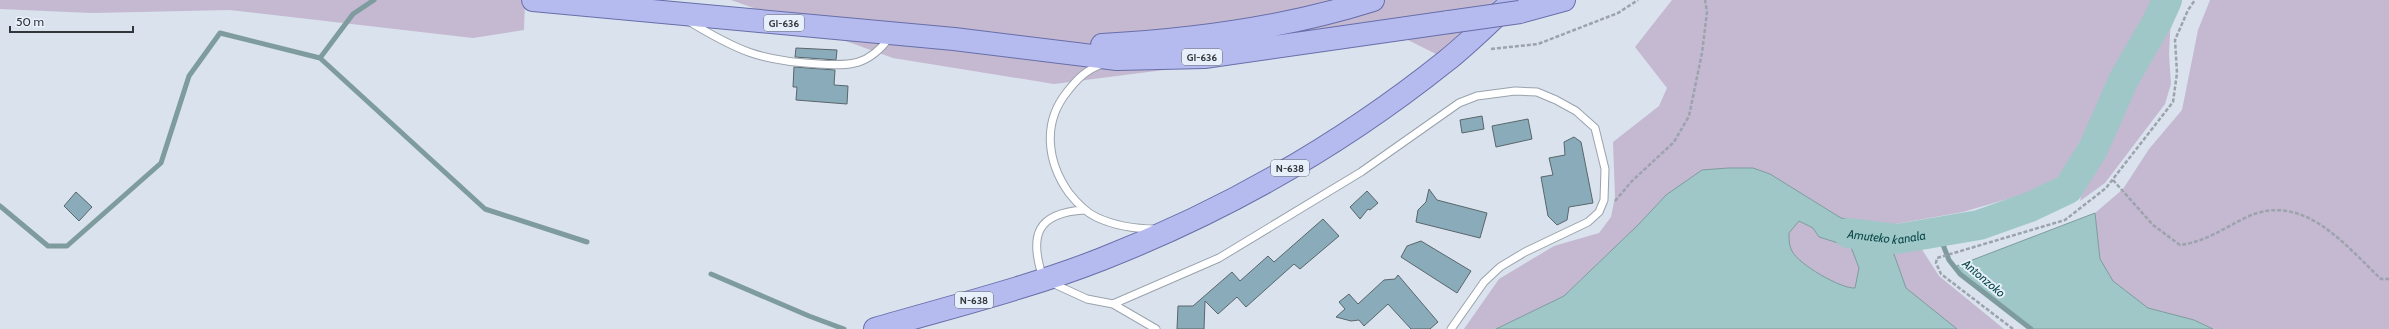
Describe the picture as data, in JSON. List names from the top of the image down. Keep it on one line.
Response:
{"streets":{"main road":["GI-636","N-638"]},"crossings":[["GI-636","N-638"]],"water":["Amuteko kanala","Antonzoko"],"scale_bar":"50 m"}
